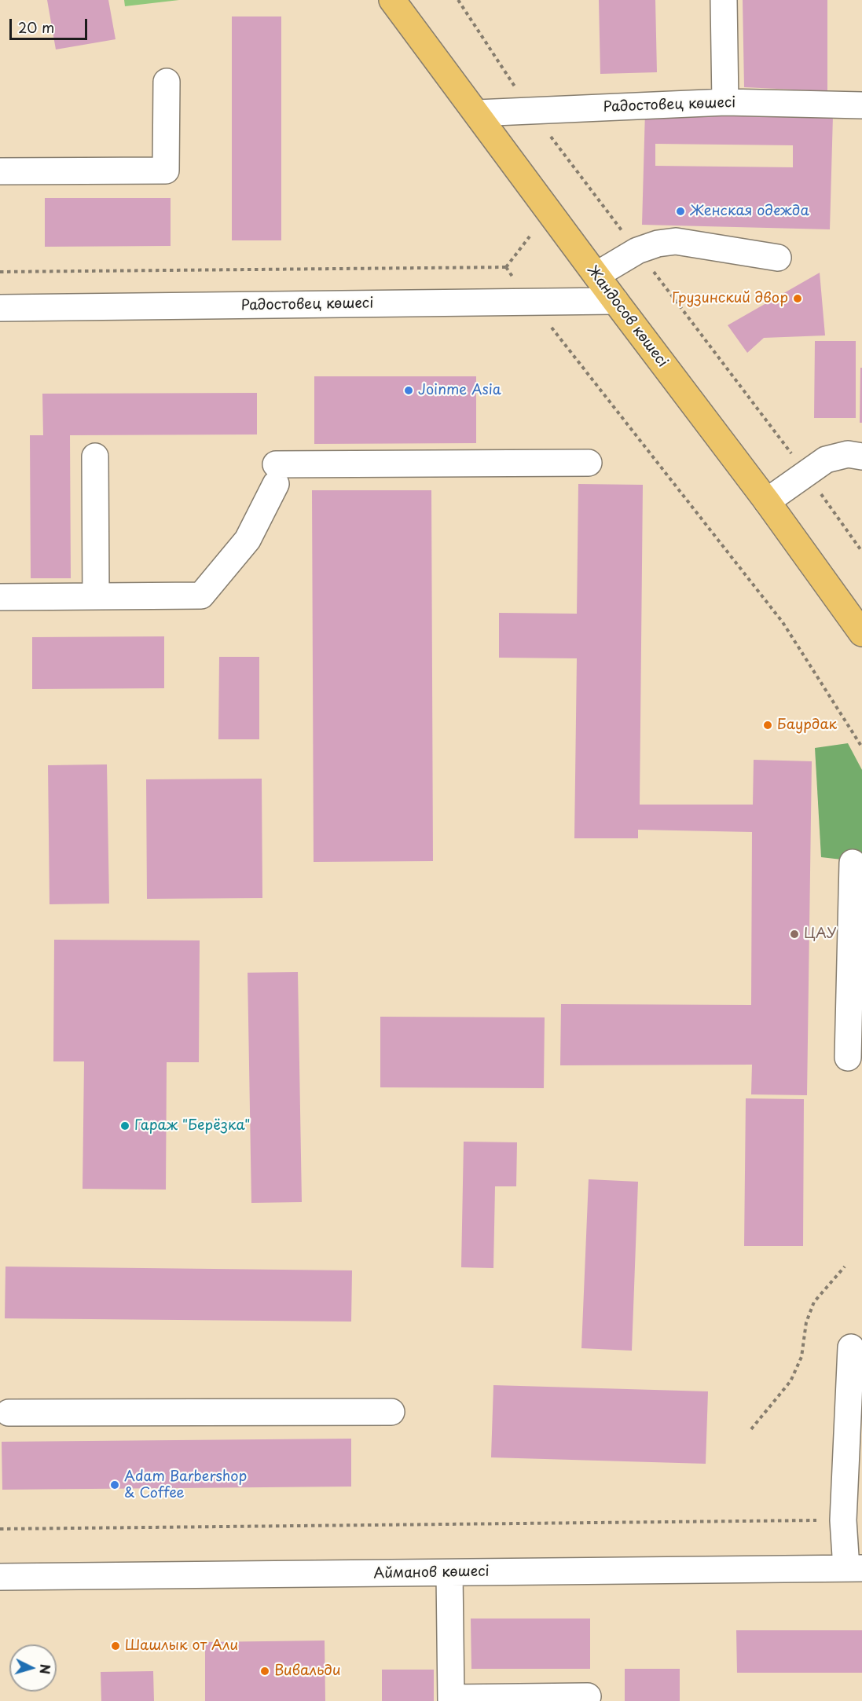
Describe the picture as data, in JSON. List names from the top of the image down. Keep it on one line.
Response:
{"streets":{"main road":["Жандосов көшесі"],"street":["Радостовец көшесі","Айманов көшесі"]},"crossings":[["Радостовец көшесі","Жандосов көшесі"]],"places":["Женская одежда","Грузинский двор","Joinme Asia","Баурдак","ЦАУ","Гараж \"Берёзка\"","Adam Barbershop & Coffee","Шашлык от Али","Вивальди"],"scale_bar":"20 m","north":"right"}
